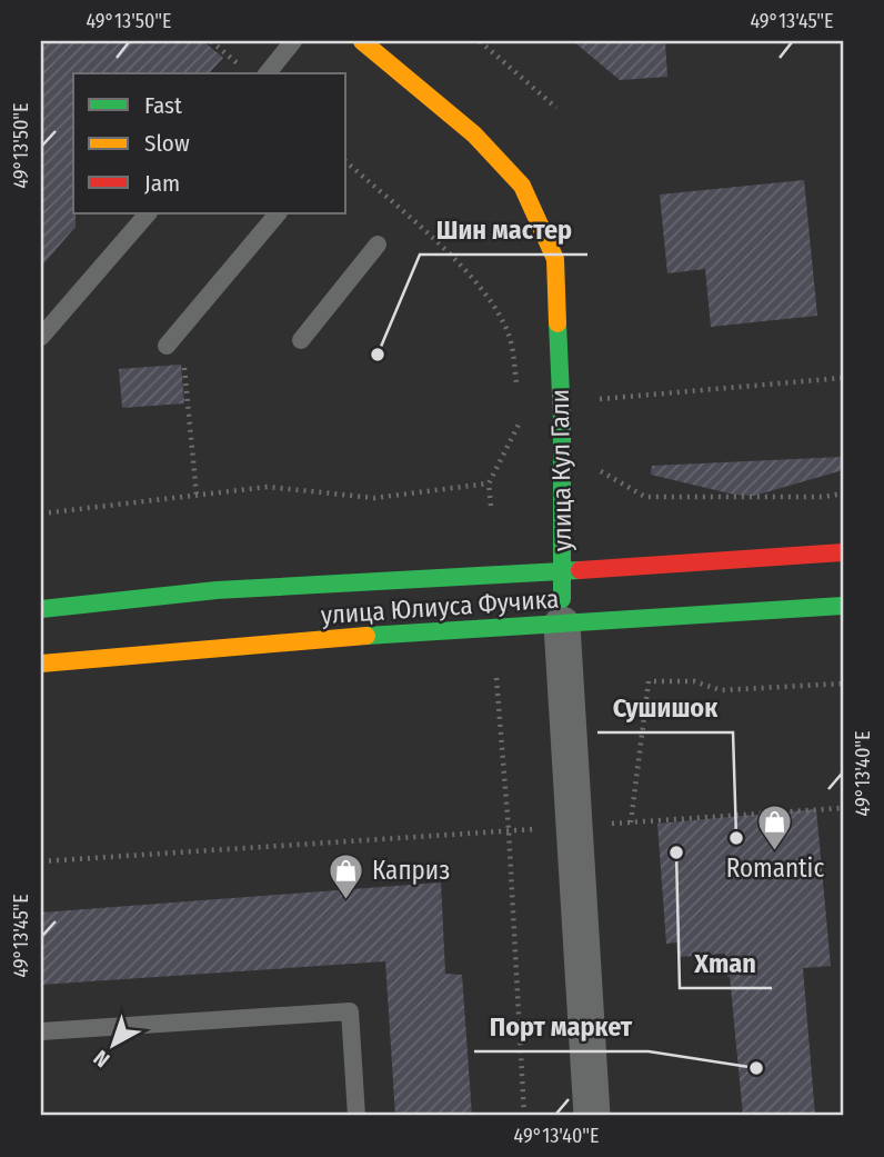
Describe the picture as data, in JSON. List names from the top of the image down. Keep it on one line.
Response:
{"streets":{"main road":["улица Кул Гали","улица Юлиуса Фучика"]},"crossings":[["улица Кул Гали","улица Юлиуса Фучика"]],"places":{"other":["Шин мастер","Сушишок","Xman","Порт маркет"],"shop":["Romantic","Каприз"]},"legend":["Fast","Slow","Jam"],"north":"bottom left","coordinates":["49°13'50\"E","49°13'45\"E","49°13'40\"E"]}
